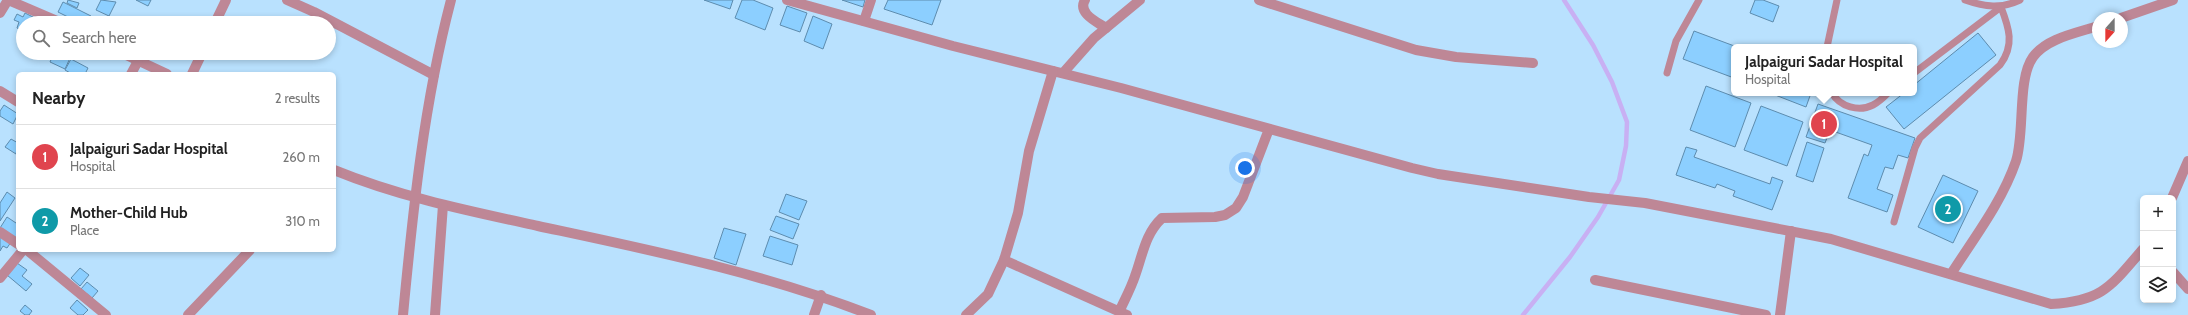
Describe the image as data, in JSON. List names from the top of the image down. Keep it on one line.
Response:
{"north":"bottom","page":{"search":"Search here","popup":["Jalpaiguri Sadar Hospital","Hospital"],"heading":["Nearby","2 results"],"pins":["1","2"],"list":[{"mark":"1","name":"Jalpaiguri Sadar Hospital","note":"Hospital","value":"260 m"},{"mark":"2","name":"Mother-Child Hub","note":"Place","value":"310 m"}],"map_buttons":["+","−"]}}
